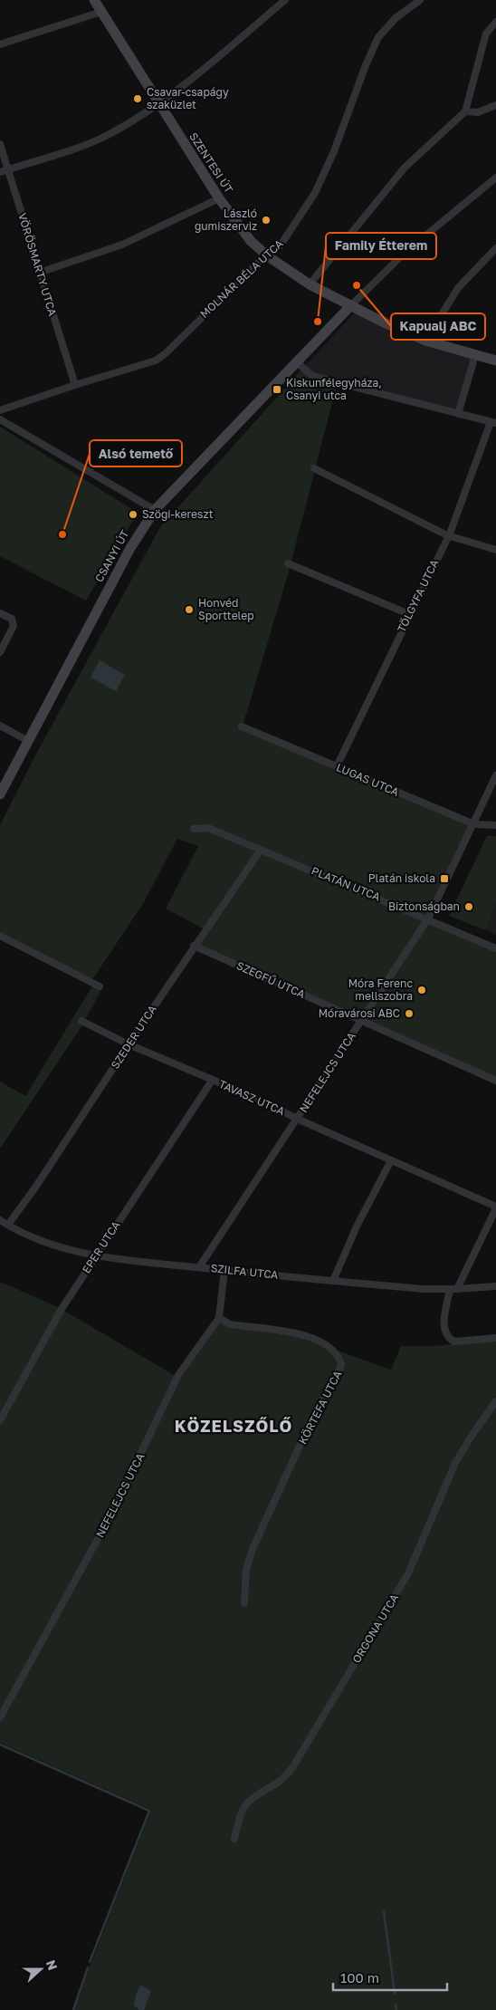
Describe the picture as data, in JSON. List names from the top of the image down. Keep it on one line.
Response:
{"streets":{"street":["SZENTESI ÚT","VÖRÖSMARTY UTCA","MOLNÁR BÉLA UTCA","CSANYI ÚT","TÖLGYFA UTCA","LUGAS UTCA","PLATÁN UTCA","SZEGFŰ UTCA","SZEDER UTCA","NEFELEJCS UTCA","TAVASZ UTCA","EPER UTCA","SZILFA UTCA","KÖRTEFA UTCA","ORGONA UTCA"]},"crossings":[["SZENTESI ÚT","MOLNÁR BÉLA UTCA"],["SZENTESI ÚT","CSANYI ÚT"],["VÖRÖSMARTY UTCA","MOLNÁR BÉLA UTCA"],["TÖLGYFA UTCA","LUGAS UTCA"],["LUGAS UTCA","NEFELEJCS UTCA"],["PLATÁN UTCA","SZEDER UTCA"],["PLATÁN UTCA","NEFELEJCS UTCA"],["SZEGFŰ UTCA","SZEDER UTCA"],["SZEGFŰ UTCA","NEFELEJCS UTCA"],["SZEDER UTCA","TAVASZ UTCA"],["SZEDER UTCA","SZILFA UTCA"],["NEFELEJCS UTCA","TAVASZ UTCA"],["NEFELEJCS UTCA","SZILFA UTCA"],["NEFELEJCS UTCA","KÖRTEFA UTCA"],["TAVASZ UTCA","EPER UTCA"],["EPER UTCA","SZILFA UTCA"]],"districts":["KÖZELSZŐLŐ"],"places":{"other":["Csavar-csapágy szaküzlet","László gumiszerviz","Kapualj ABC","Family Étterem","Szögi-kereszt","Alsó temető","Honvéd Sporttelep","Biztonságban","Móra Ferenc mellszobra","Móravárosi ABC"],"transit":["Kiskunfélegyháza, Csanyi utca","Platán iskola"]},"scale_bar":"100 m","north":"right"}
